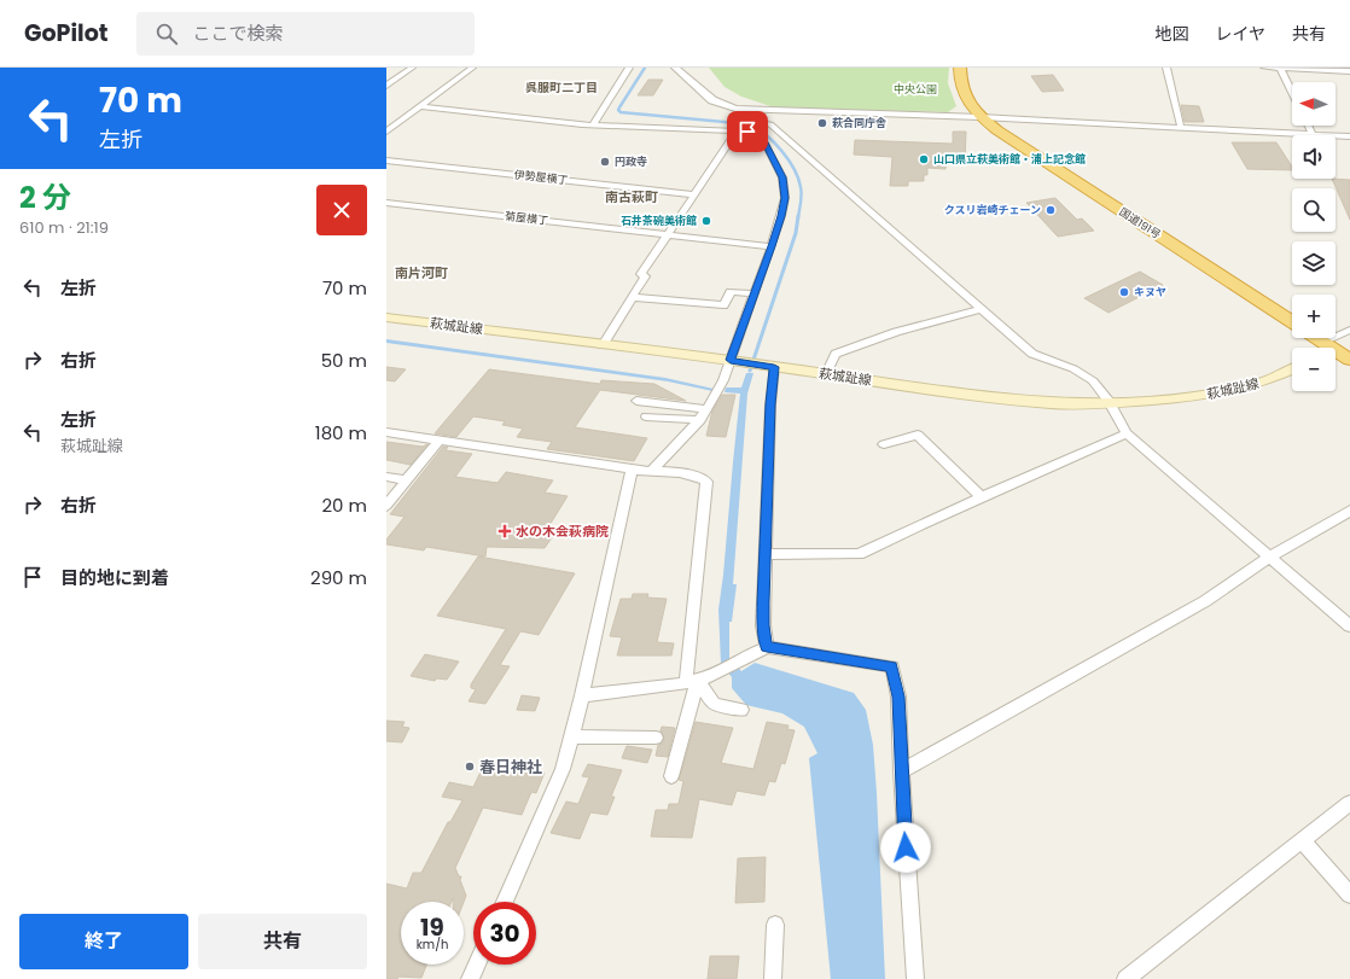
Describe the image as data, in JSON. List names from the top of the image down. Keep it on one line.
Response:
{"streets":{"highway":["国道191号"],"main road":["萩城趾線"],"street":["伊勢屋横丁","菊屋横丁"]},"districts":["呉服町二丁目","南古萩町","南片河町"],"parks":["中央公園"],"places":{"other":["萩合同庁舎","山口県立萩美術館・浦上記念館","円政寺","クスリ岩崎チェーン","石井茶碗美術館","キヌヤ","春日神社"],"health":["水の木会萩病院"]},"north":"left","page":{"header":"GoPilot","search":"ここで検索","nav":["地図","レイヤ","共有"],"turn":["70 m","左折"],"map_buttons":["+","−"],"heading":["2 分","610 m · 21:19"],"list":[{"name":"左折","value":"70 m"},{"name":"右折","value":"50 m"},{"name":"左折","note":"萩城趾線","value":"180 m"},{"name":"右折","value":"20 m"},{"name":"目的地に到着","value":"290 m"}],"speed":"19 km/h","limit":"30","buttons":["終了","共有"]}}
